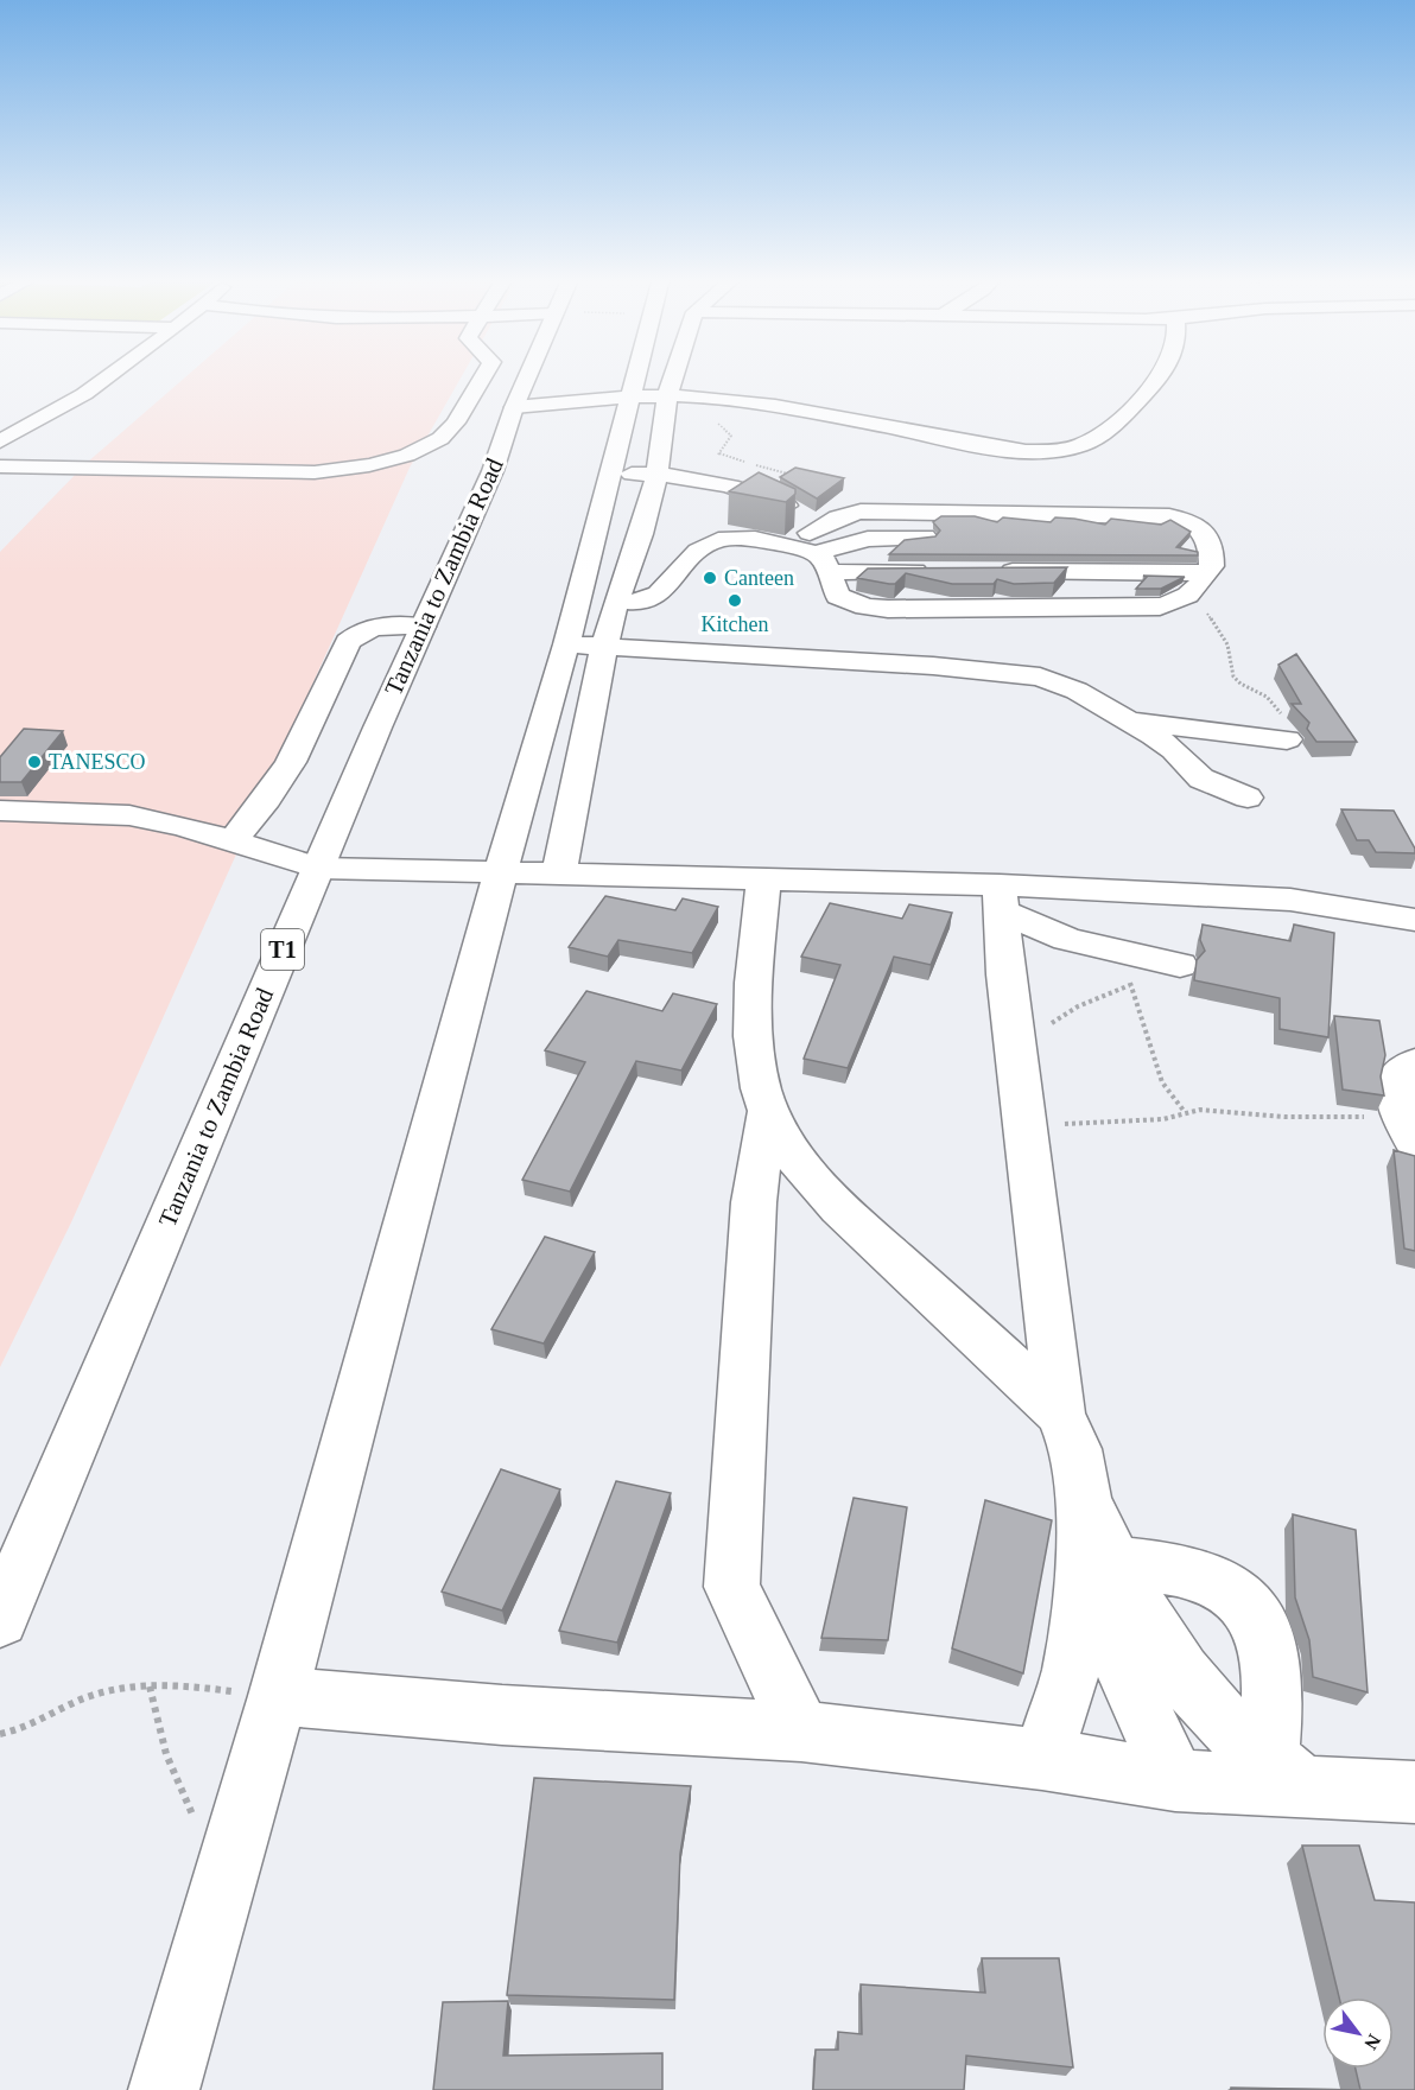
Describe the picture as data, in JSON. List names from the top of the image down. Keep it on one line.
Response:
{"streets":{"main road":["Tanzania to Zambia Road","T1"]},"places":["Canteen","Kitchen","TANESCO"],"north":"bottom right"}
